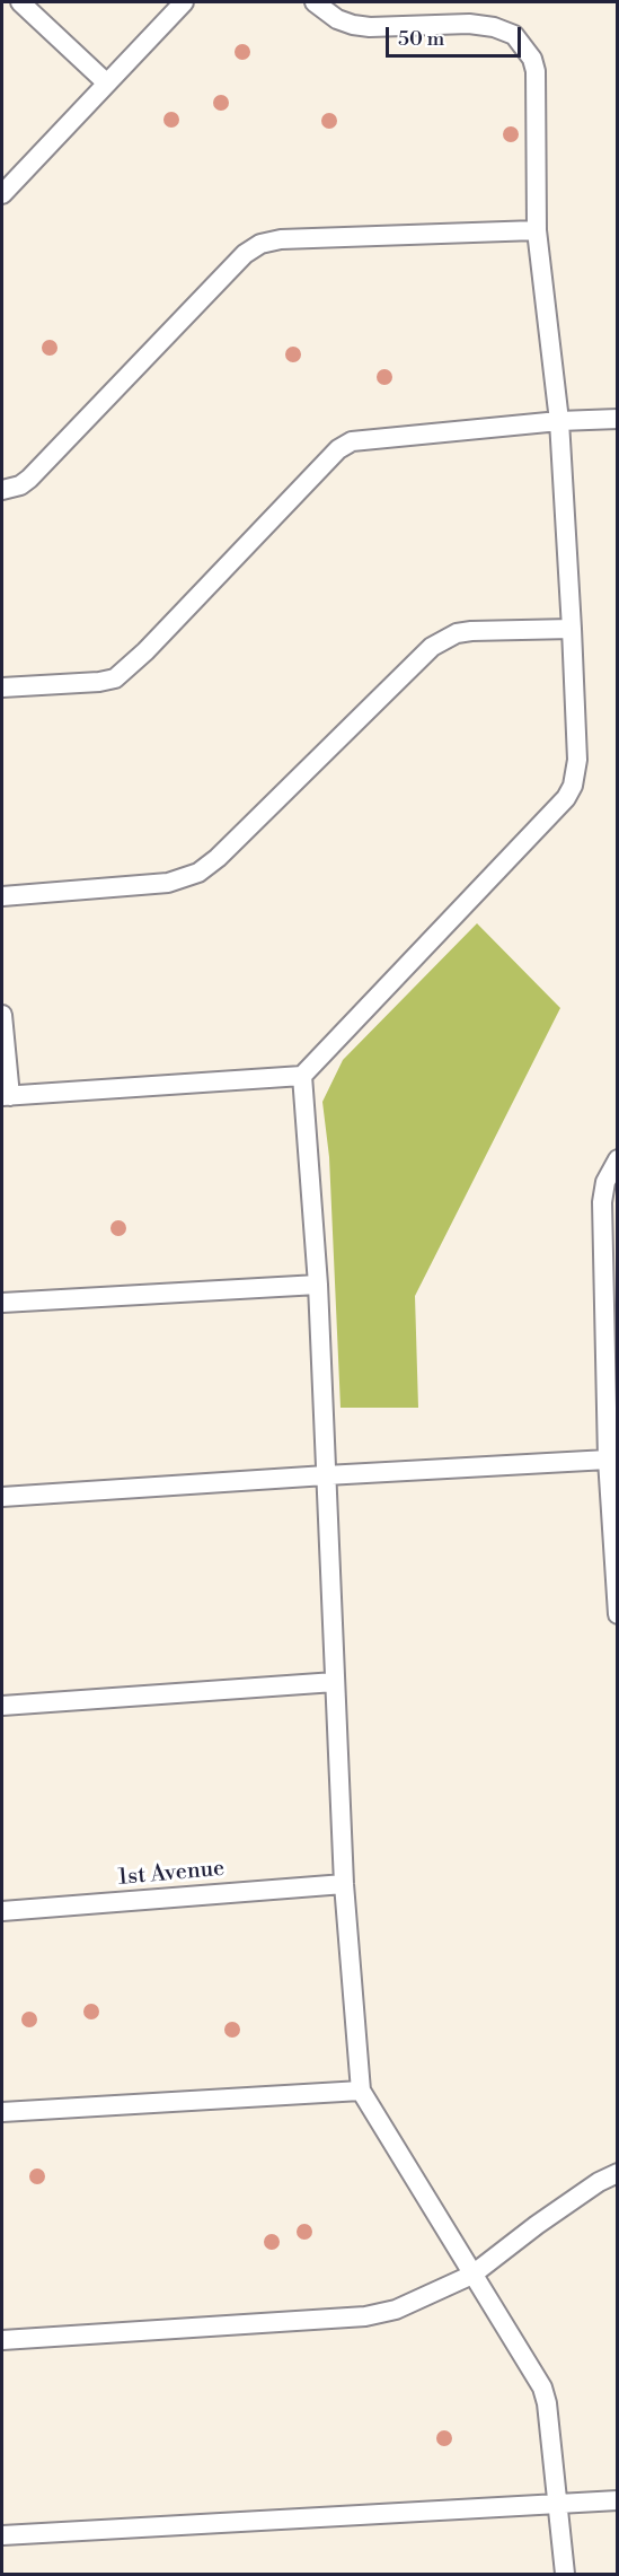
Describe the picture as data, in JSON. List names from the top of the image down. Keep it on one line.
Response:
{"streets":{"street":["1st Avenue"]},"scale_bar":"50 m"}
